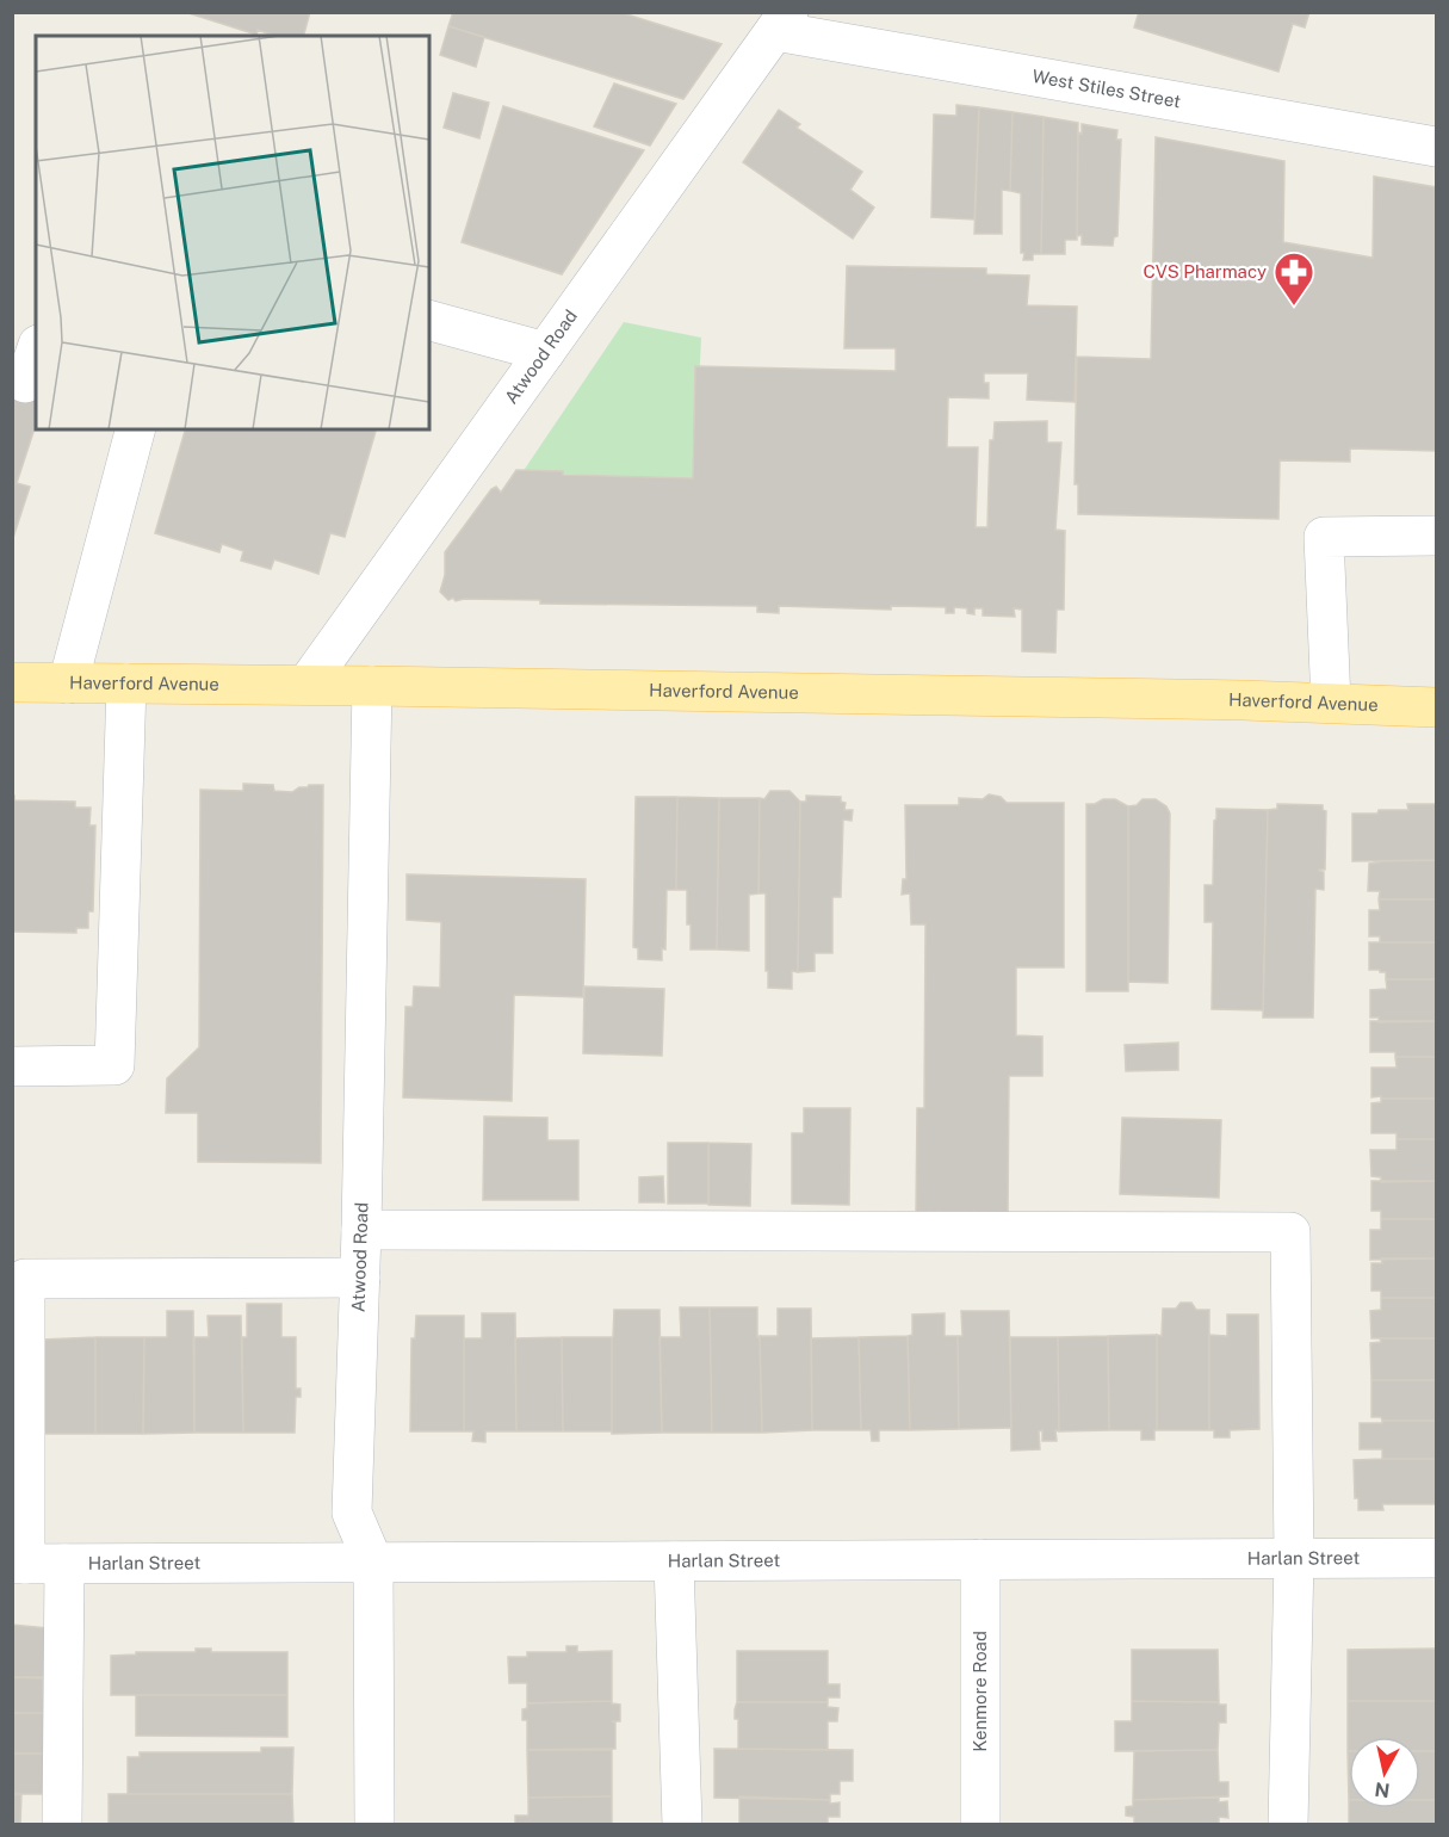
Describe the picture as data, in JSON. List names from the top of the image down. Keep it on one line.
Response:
{"streets":{"main road":["Haverford Avenue"],"street":["West Stiles Street","Atwood Road","Harlan Street","Kenmore Road"]},"crossings":[["West Stiles Street","Atwood Road"],["Atwood Road","Haverford Avenue"],["Atwood Road","Harlan Street"],["Harlan Street","Kenmore Road"]],"places":{"pharmacy":["CVS Pharmacy"]},"north":"bottom"}
